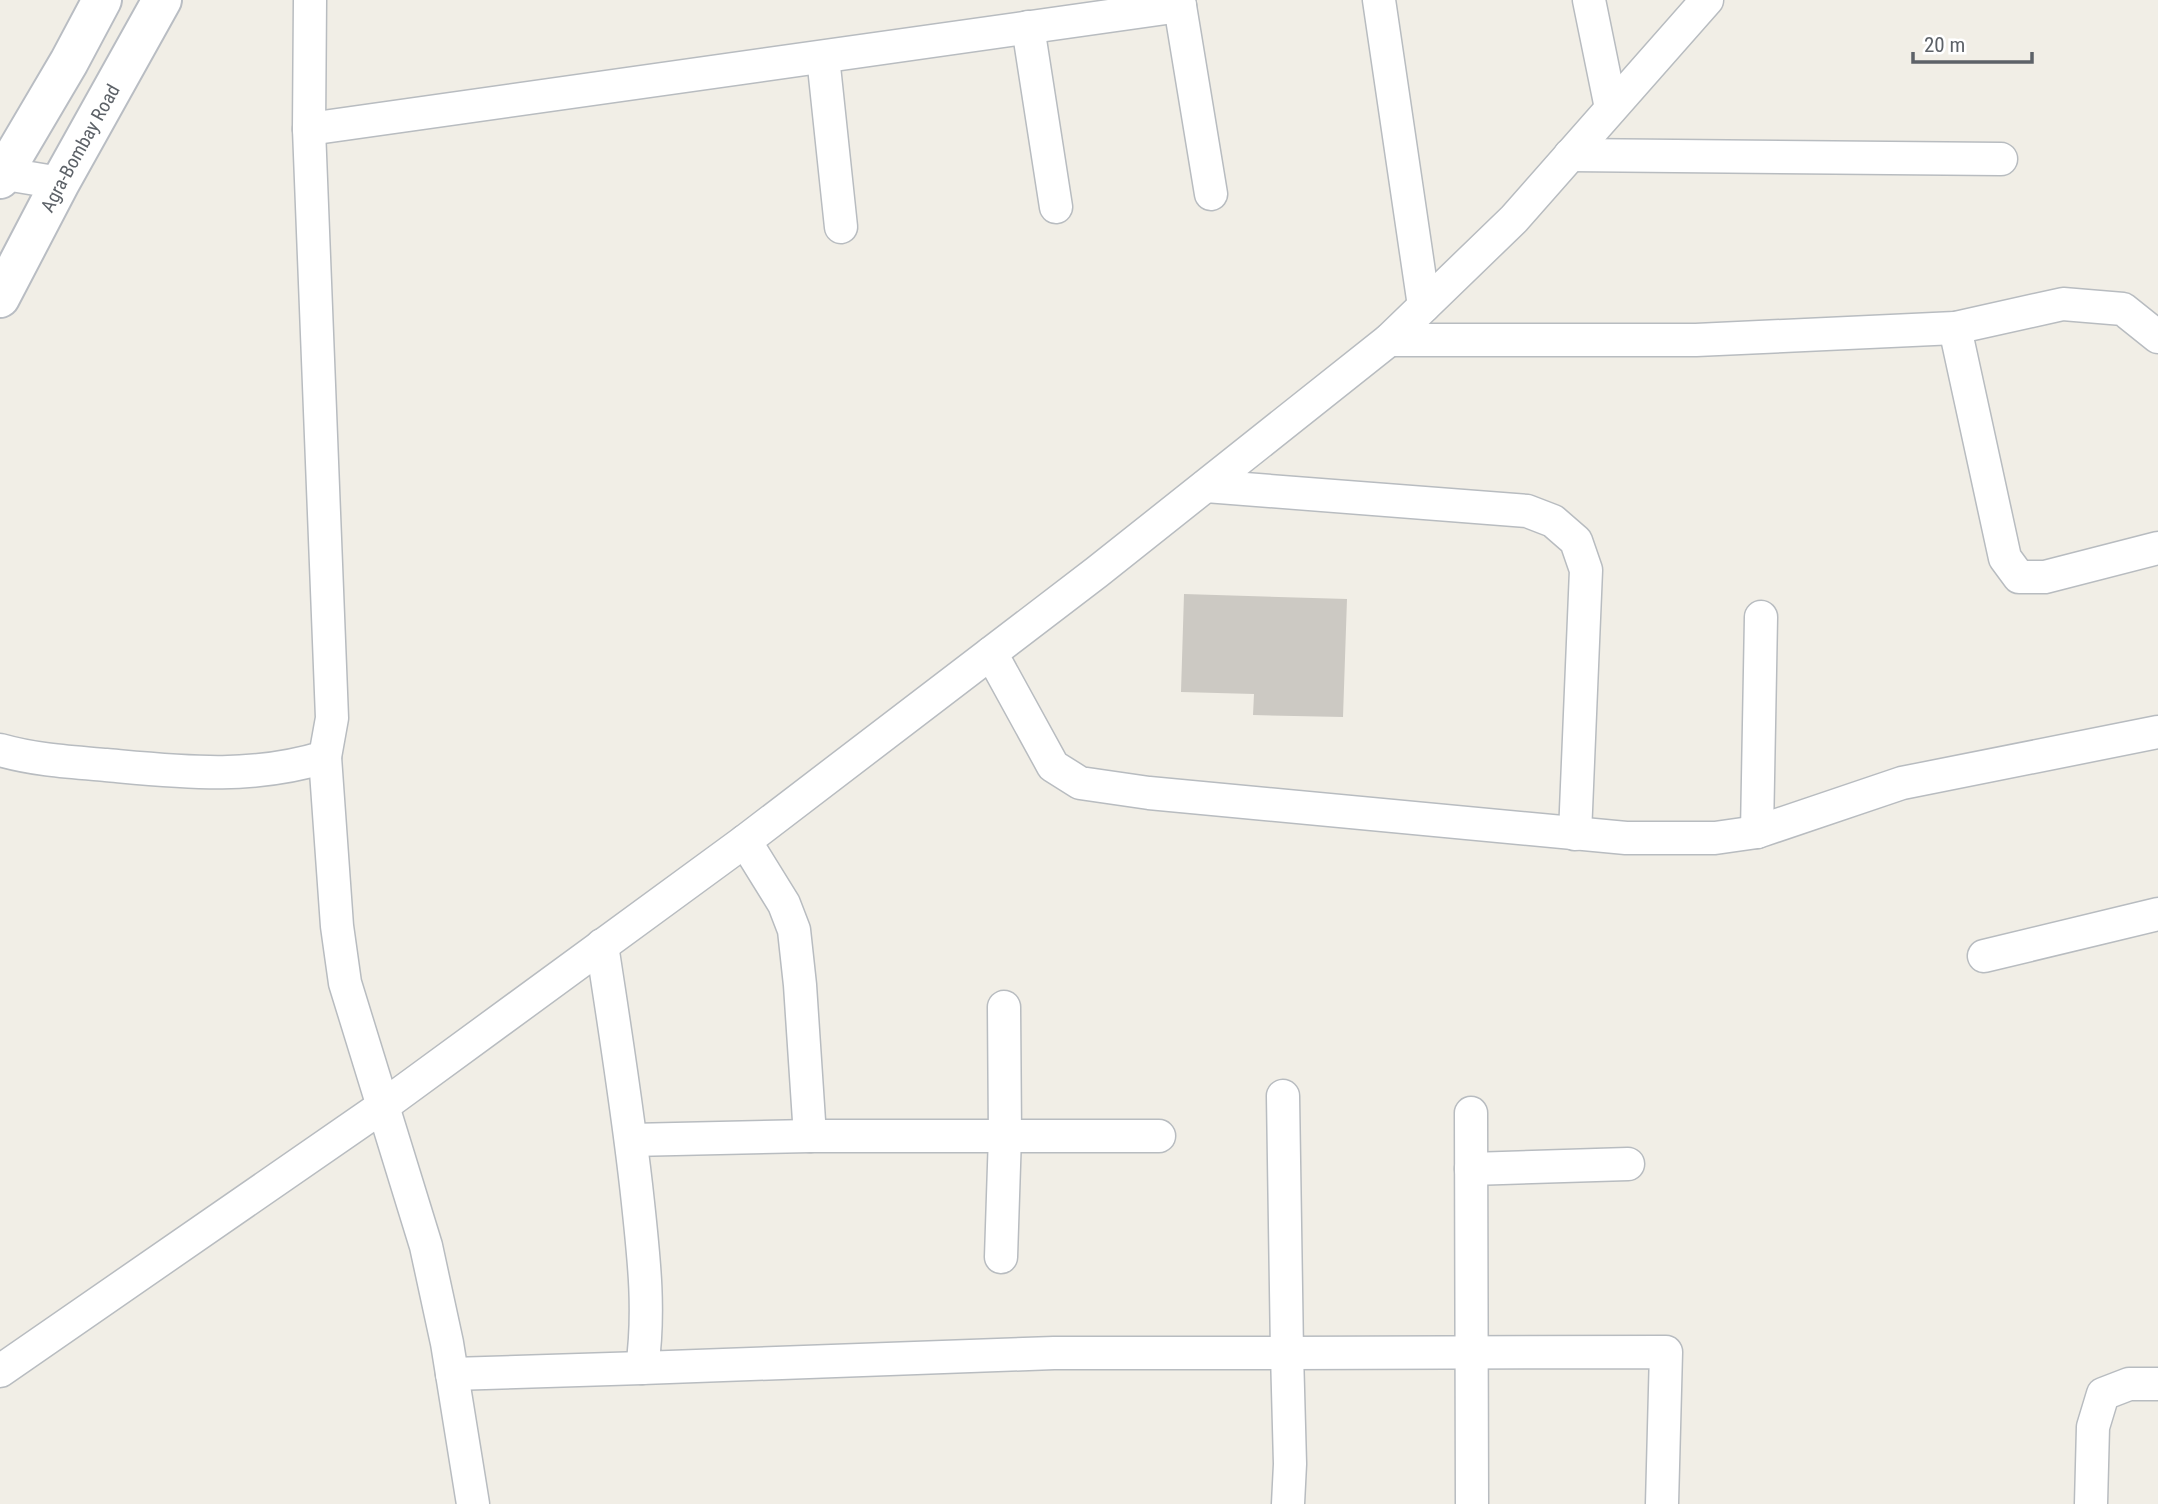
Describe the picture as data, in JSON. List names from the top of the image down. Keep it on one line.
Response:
{"streets":{"main road":["Agra-Bombay Road"]},"scale_bar":"20 m"}
